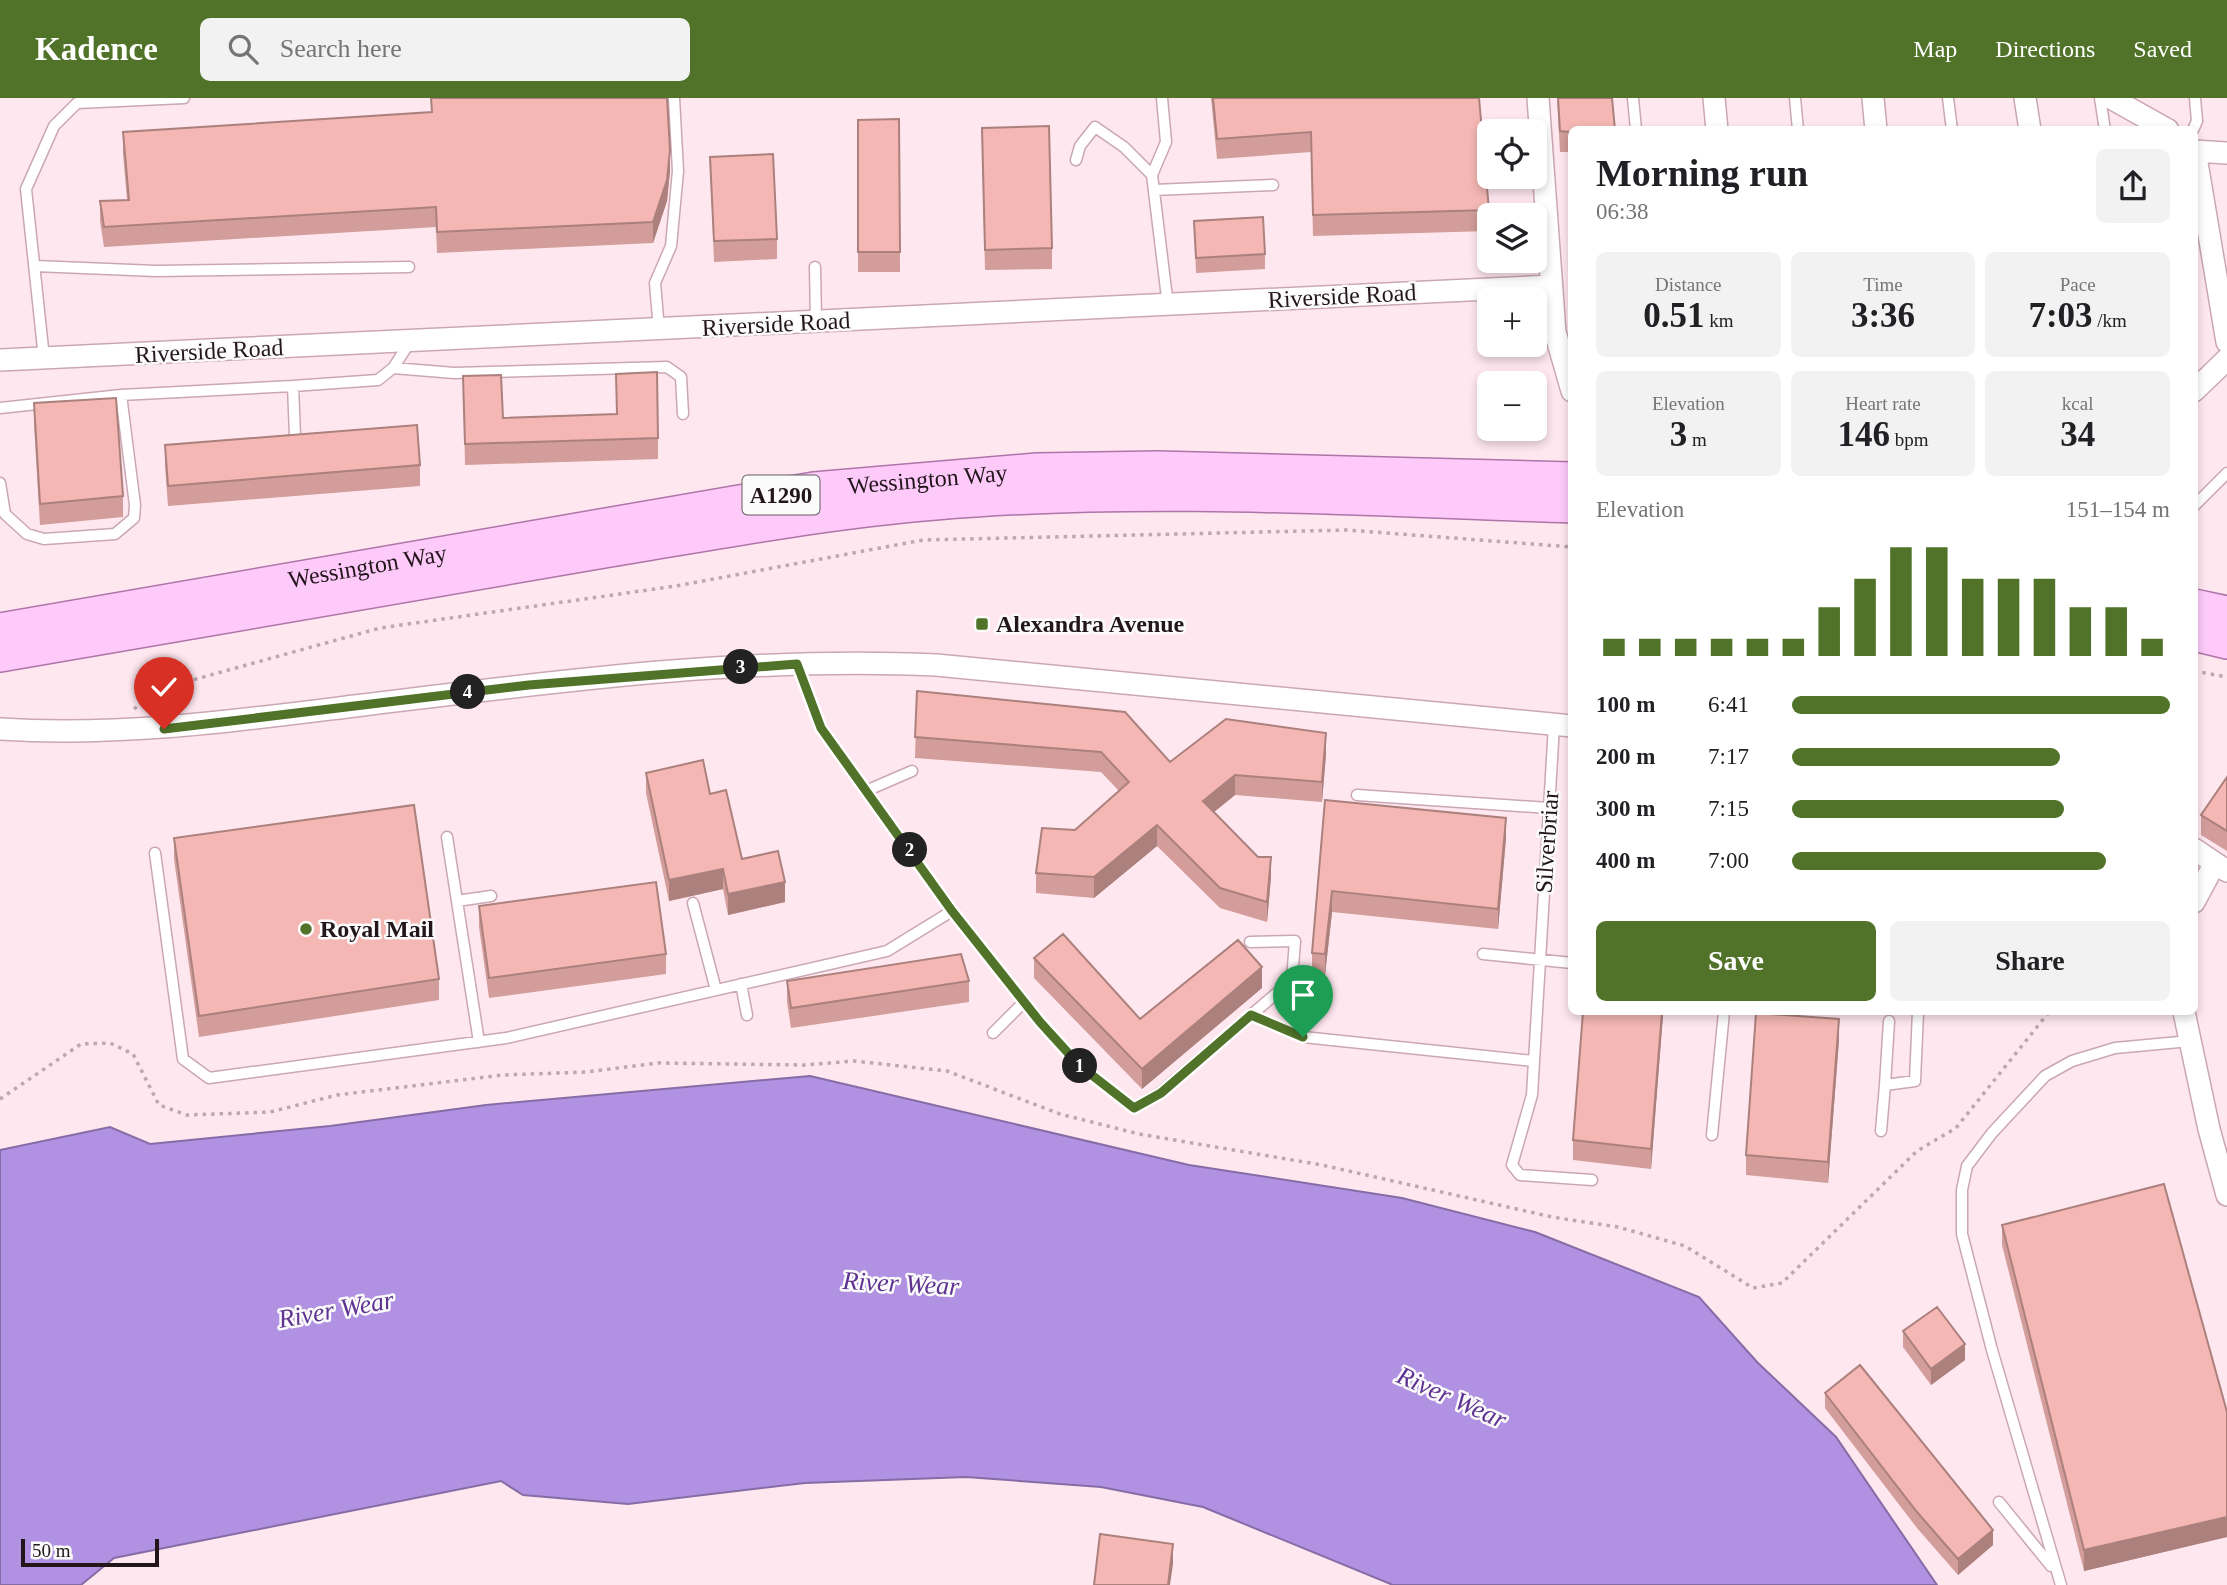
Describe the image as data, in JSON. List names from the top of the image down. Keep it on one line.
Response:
{"streets":{"main road":["Wessington Way","A1290"],"street":["Riverside Road"],"lane":["Silverbriar"]},"water":["River Wear"],"places":{"transit":["Alexandra Avenue"],"other":["Royal Mail"]},"scale_bar":"50 m","page":{"header":"Kadence","search":"Search here","nav":["Map","Directions","Saved"],"map_buttons":["+","−"],"heading":["Morning run","06:38"],"stats":[["Distance","0.51 km"],["Time","3:36"],["Pace","7:03 /km"],["Elevation","3 m"],["Heart rate","146 bpm"],["kcal","34"]],"chart":["Elevation","151–154 m"],"pins":["3","4","2","1"],"list":[{"name":"100 m","note":"6:41"},{"name":"200 m","note":"7:17"},{"name":"300 m","note":"7:15"},{"name":"400 m","note":"7:00"}],"buttons":["Save","Share"],"scale":"50 m"}}
